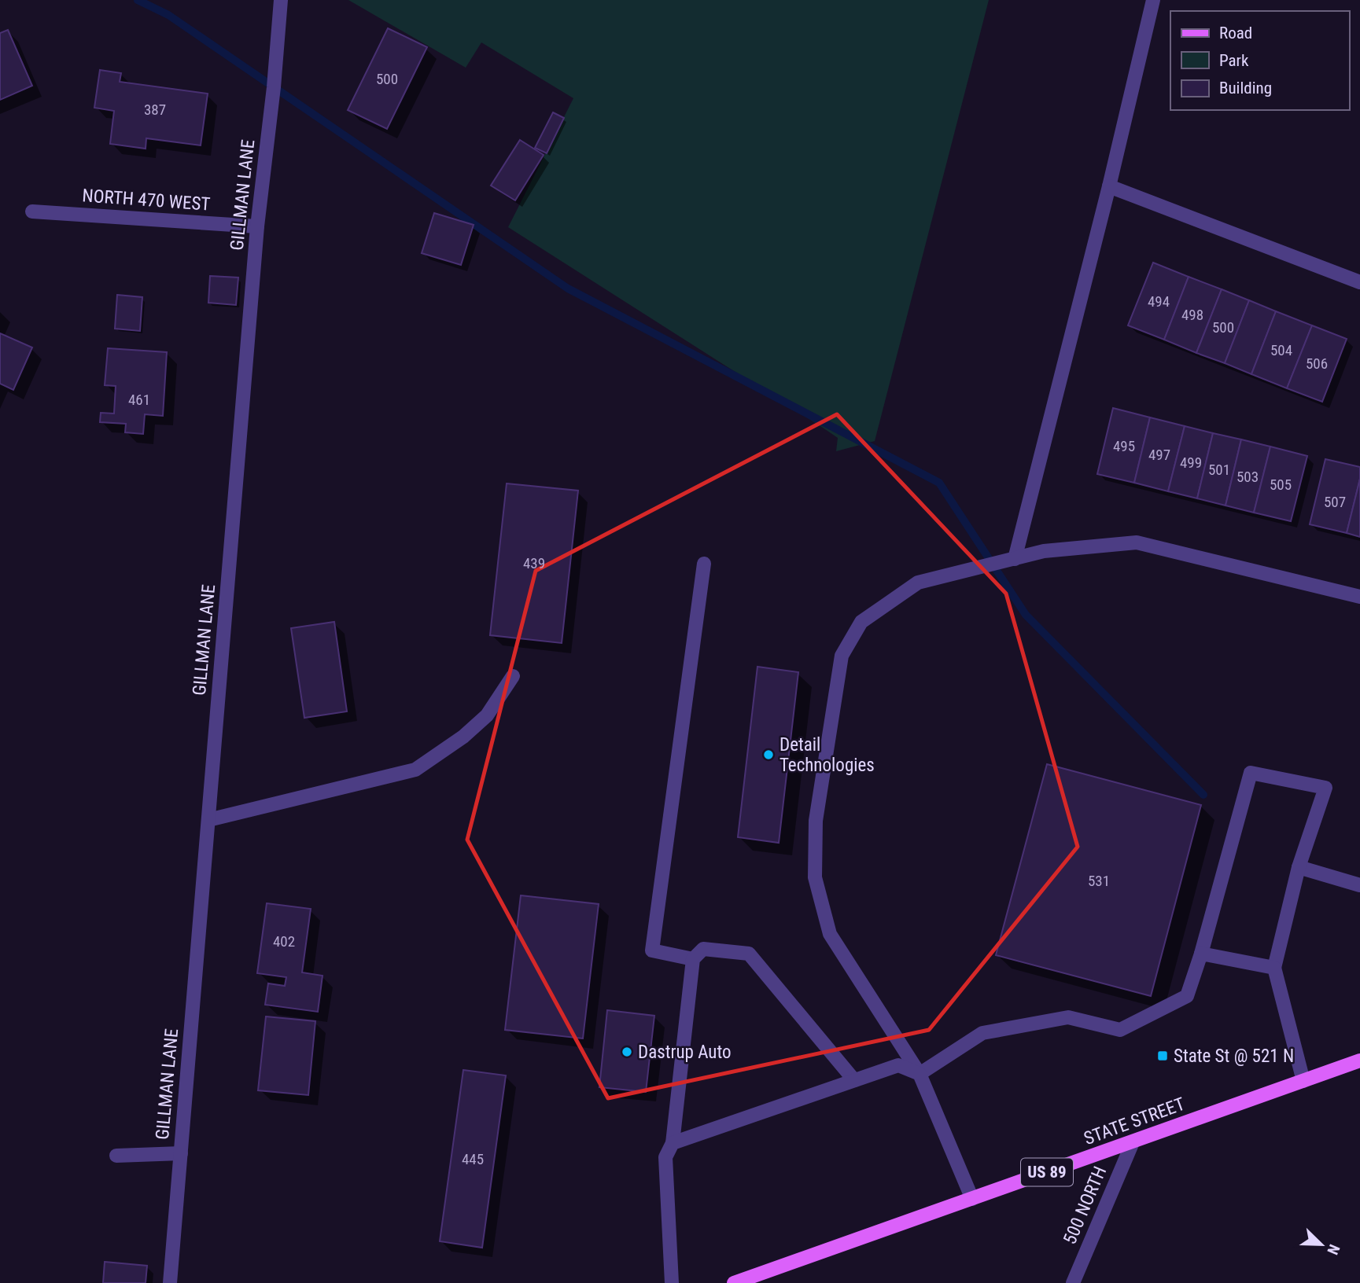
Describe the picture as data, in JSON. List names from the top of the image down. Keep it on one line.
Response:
{"streets":{"main road":["STATE STREET","US 89"],"street":["GILLMAN LANE","NORTH 470 WEST","500 NORTH"]},"crossings":[["GILLMAN LANE","NORTH 470 WEST"],["STATE STREET","500 NORTH"]],"places":{"other":["Detail Technologies","Dastrup Auto"],"transit":["State St @ 521 N"]},"house_numbers":["500","387","494","498","500","504","506","461","495","497","499","501","503","505","507","439","531","402","445"],"legend":["Road","Park","Building"],"north":"bottom right"}
